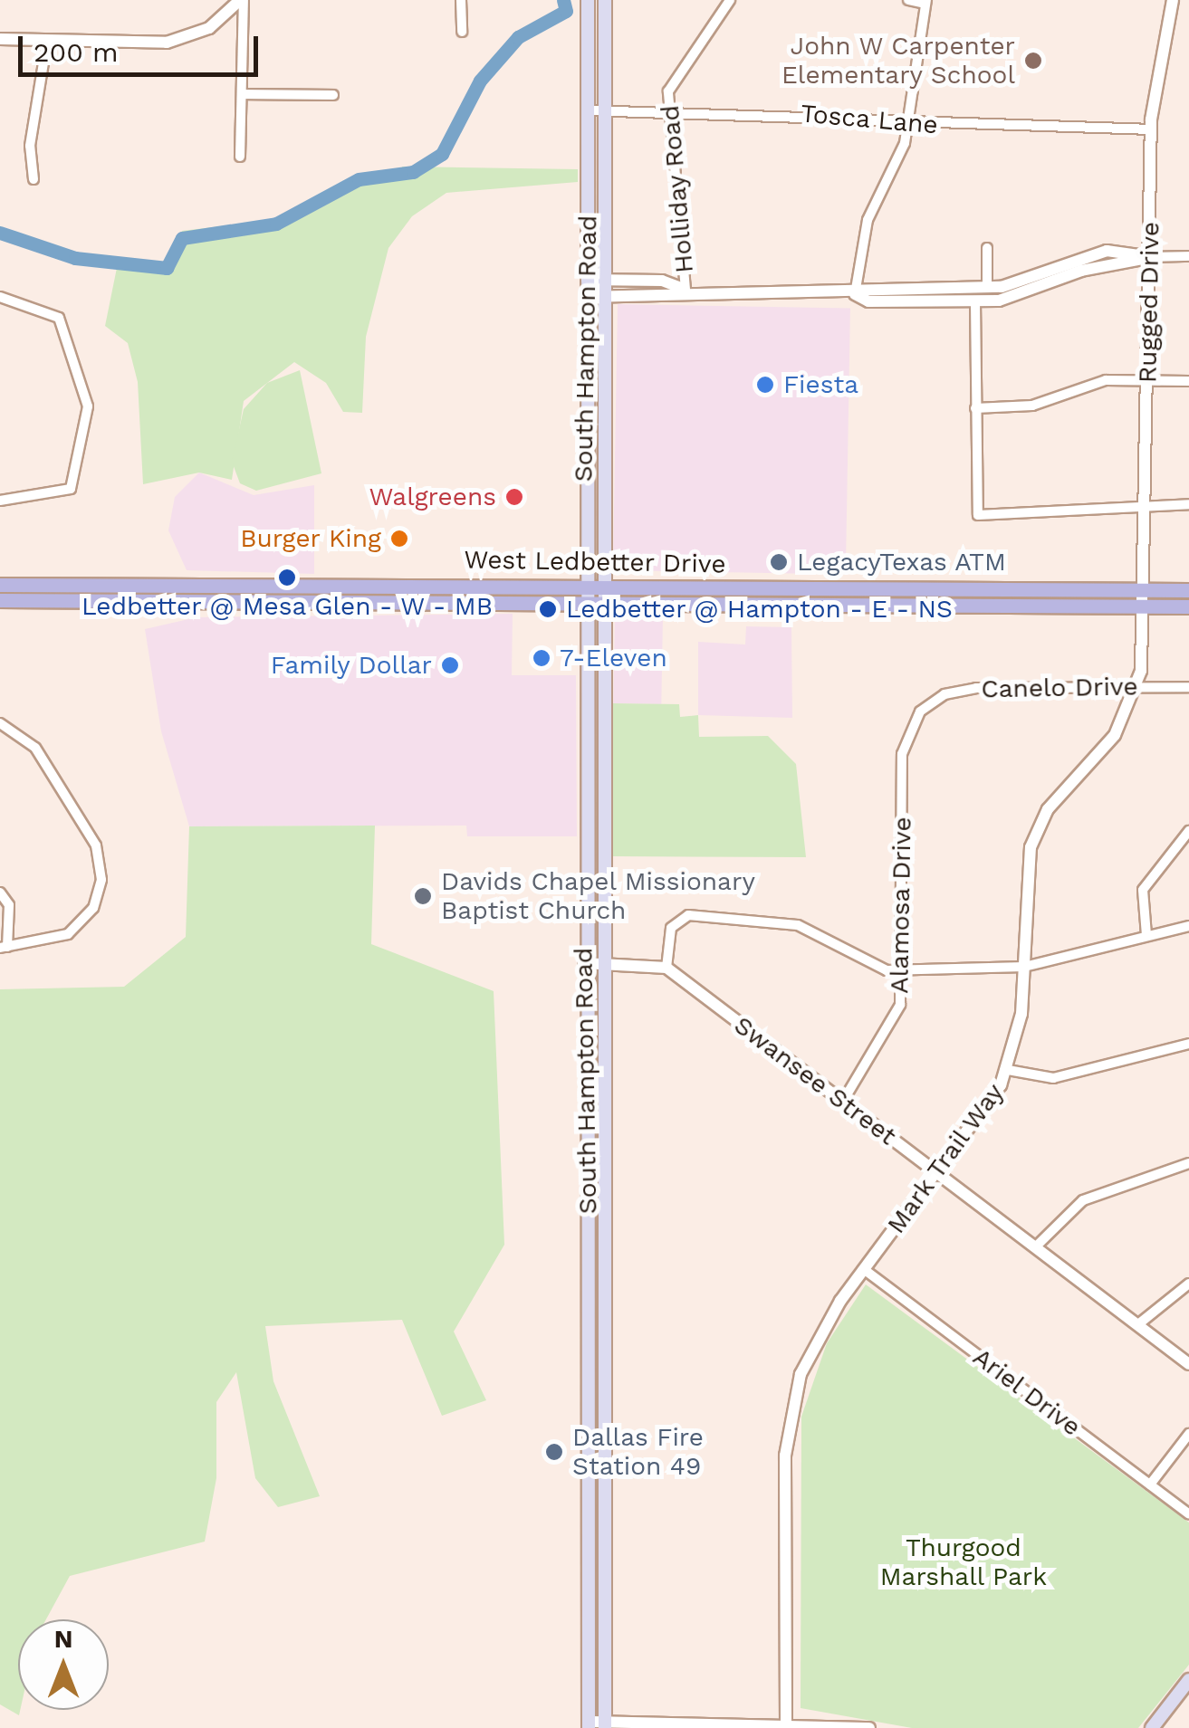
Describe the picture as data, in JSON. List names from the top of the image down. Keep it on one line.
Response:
{"streets":{"main road":["South Hampton Road","West Ledbetter Drive"],"street":["Tosca Lane","Holliday Road","Rugged Drive","Canelo Drive","Alamosa Drive","Swansee Street","Mark Trail Way","Ariel Drive"]},"crossings":[["Tosca Lane","Holliday Road"],["Tosca Lane","Rugged Drive"],["Tosca Lane","South Hampton Road"],["Rugged Drive","West Ledbetter Drive"],["Rugged Drive","Mark Trail Way"],["South Hampton Road","West Ledbetter Drive"],["West Ledbetter Drive","Mark Trail Way"],["Canelo Drive","Alamosa Drive"],["Canelo Drive","Mark Trail Way"],["Alamosa Drive","Swansee Street"],["Swansee Street","Mark Trail Way"],["Mark Trail Way","Ariel Drive"]],"parks":["Thurgood Marshall Park"],"places":["John W Carpenter Elementary School","Fiesta","Walgreens","Burger King","LegacyTexas ATM","Ledbetter @ Mesa Glen - W - MB","Ledbetter @ Hampton - E - NS","7-Eleven","Family Dollar","Davids Chapel Missionary Baptist Church","Dallas Fire Station 49"],"scale_bar":"200 m","north":"top"}
